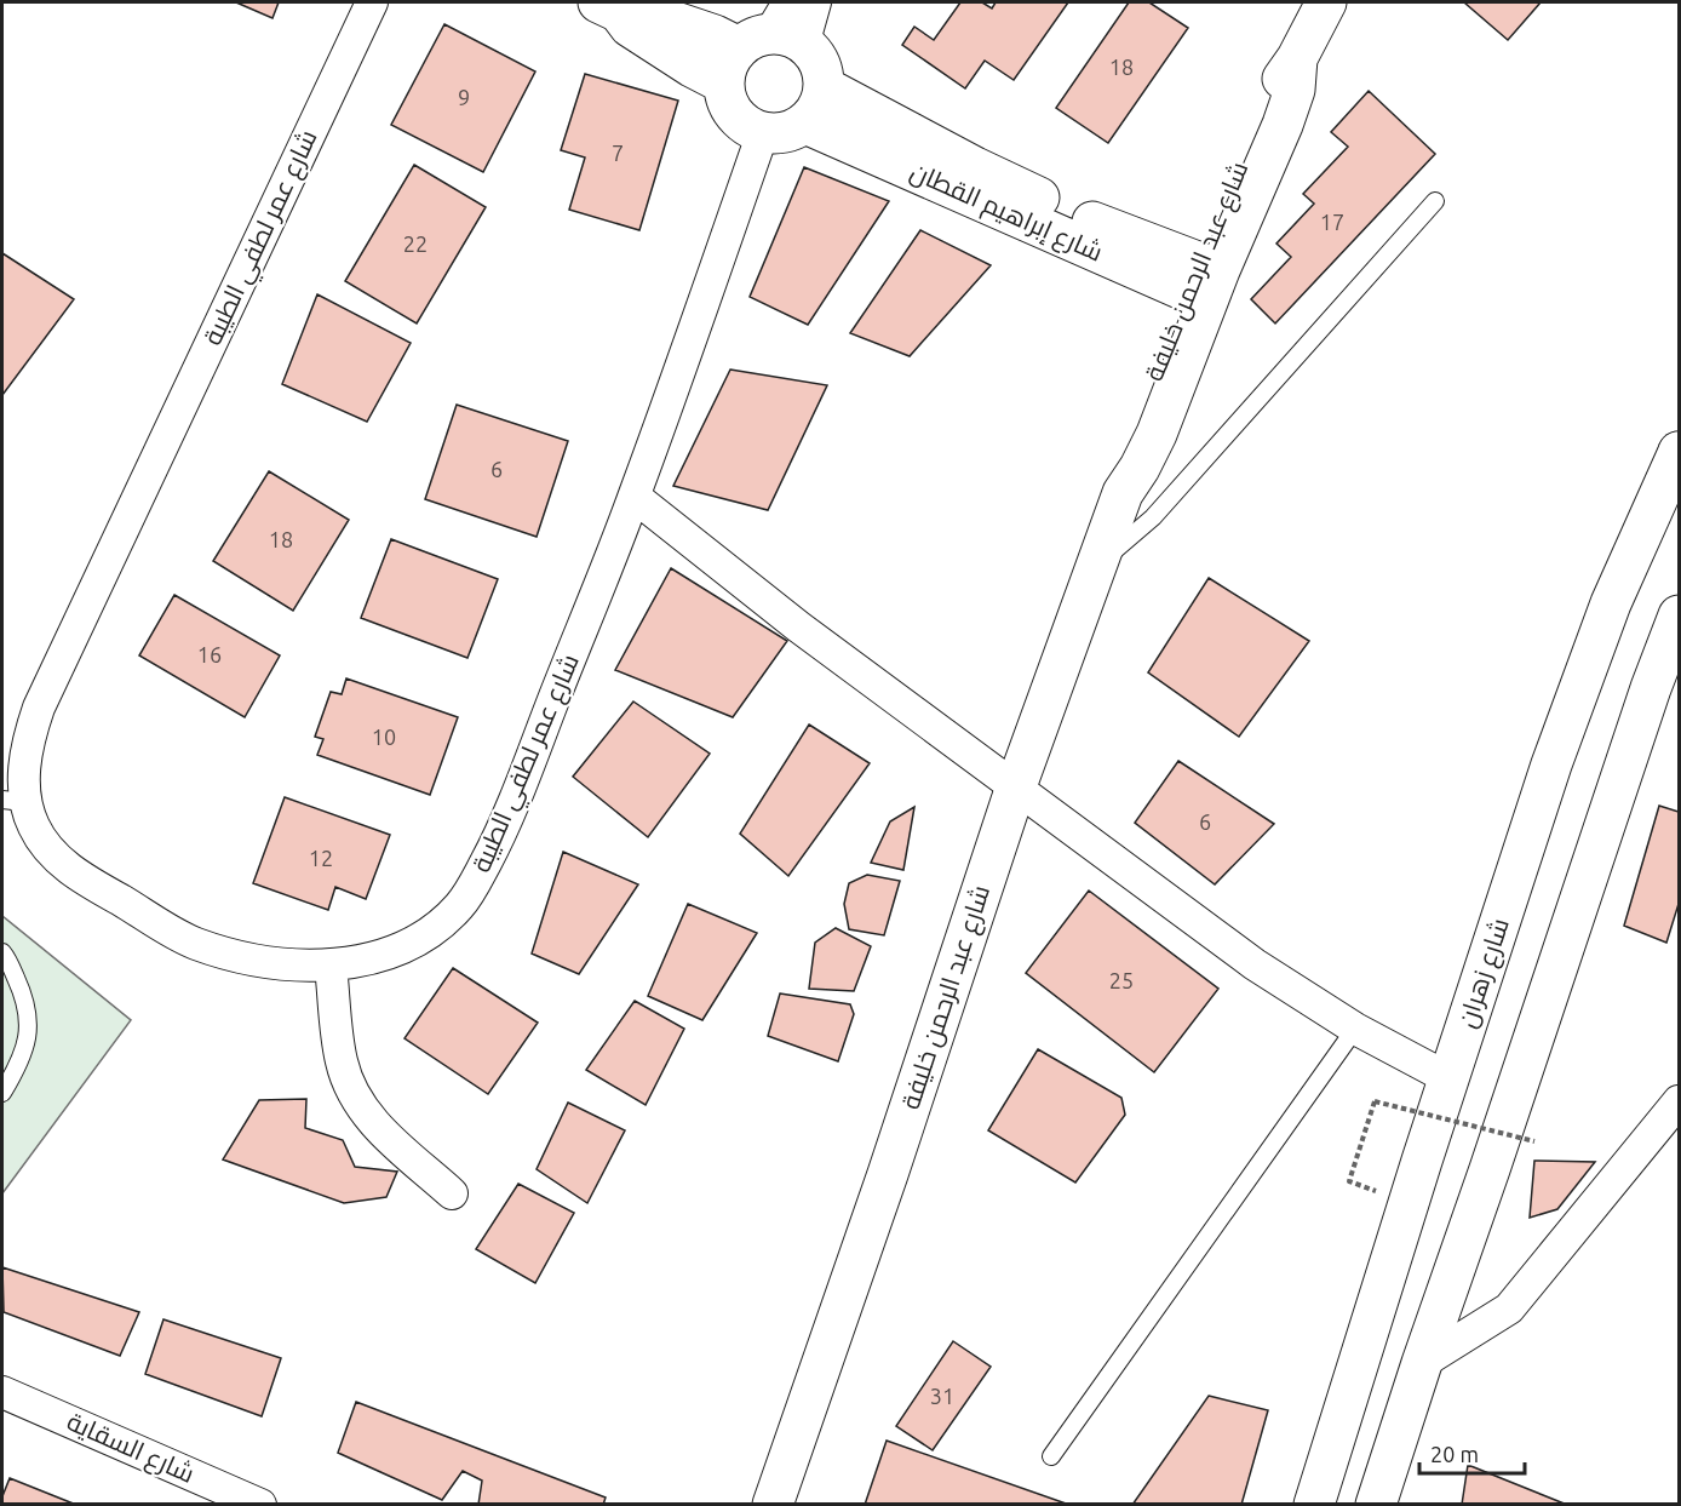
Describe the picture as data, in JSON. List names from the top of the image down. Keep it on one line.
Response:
{"streets":{"street":["شارع إبراهيم القطان","شارع عمر لطفي الطيبة","شارع عبد الرحمن خليفة","شارع زهران","شارع السقاية"]},"crossings":[["شارع إبراهيم القطان","شارع عمر لطفي الطيبة"],["شارع إبراهيم القطان","شارع عبد الرحمن خليفة"]],"house_numbers":["18","9","7","17","22","6","18","16","10","6","12","25","31"],"scale_bar":"20 m"}
